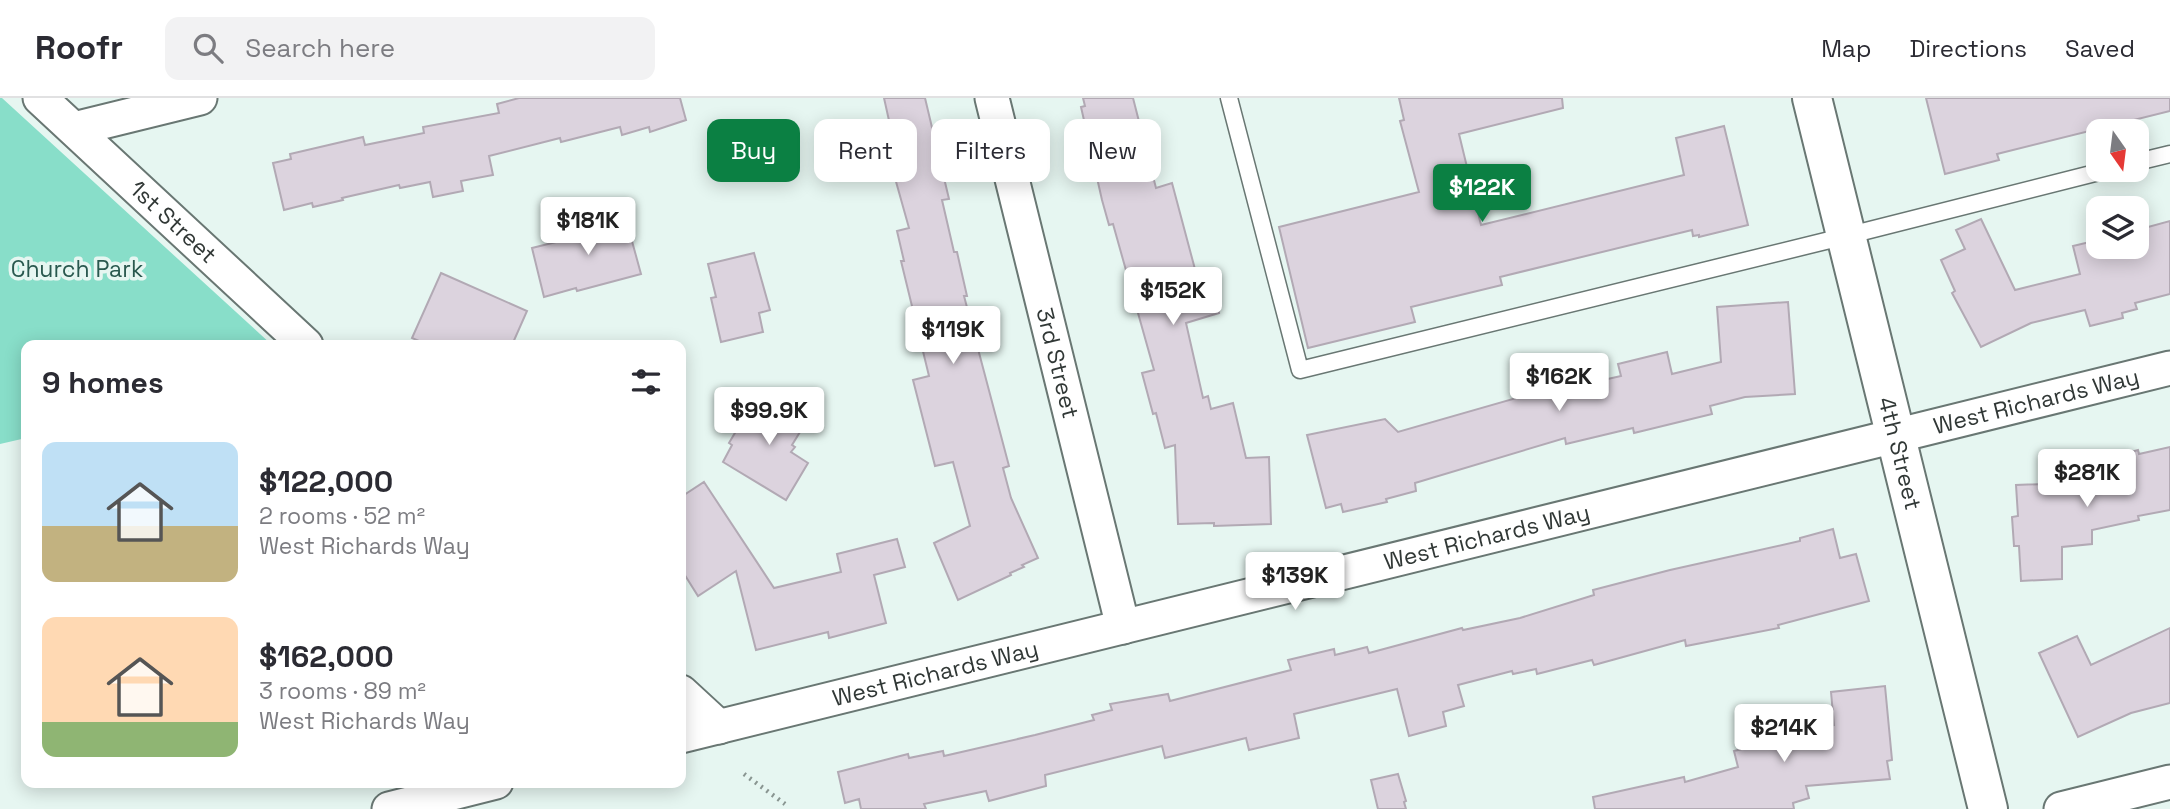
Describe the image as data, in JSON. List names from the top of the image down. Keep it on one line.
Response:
{"streets":{"street":["1st Street","3rd Street","West Richards Way","4th Street"]},"crossings":[["3rd Street","West Richards Way"],["West Richards Way","4th Street"]],"parks":["Church Park"],"north":"bottom","page":{"header":"Roofr","search":"Search here","nav":["Map","Directions","Saved"],"chip":["Buy","Rent","Filters","New"],"price":["$122K","$181K","$152K","$119K","$162K","$99.9K","$281K","$139K","$214K"],"heading":"9 homes","list":[{"name":"$122,000","note":"2 rooms · 52 m² · West Richards Way"},{"name":"$162,000","note":"3 rooms · 89 m² · West Richards Way"}]}}
